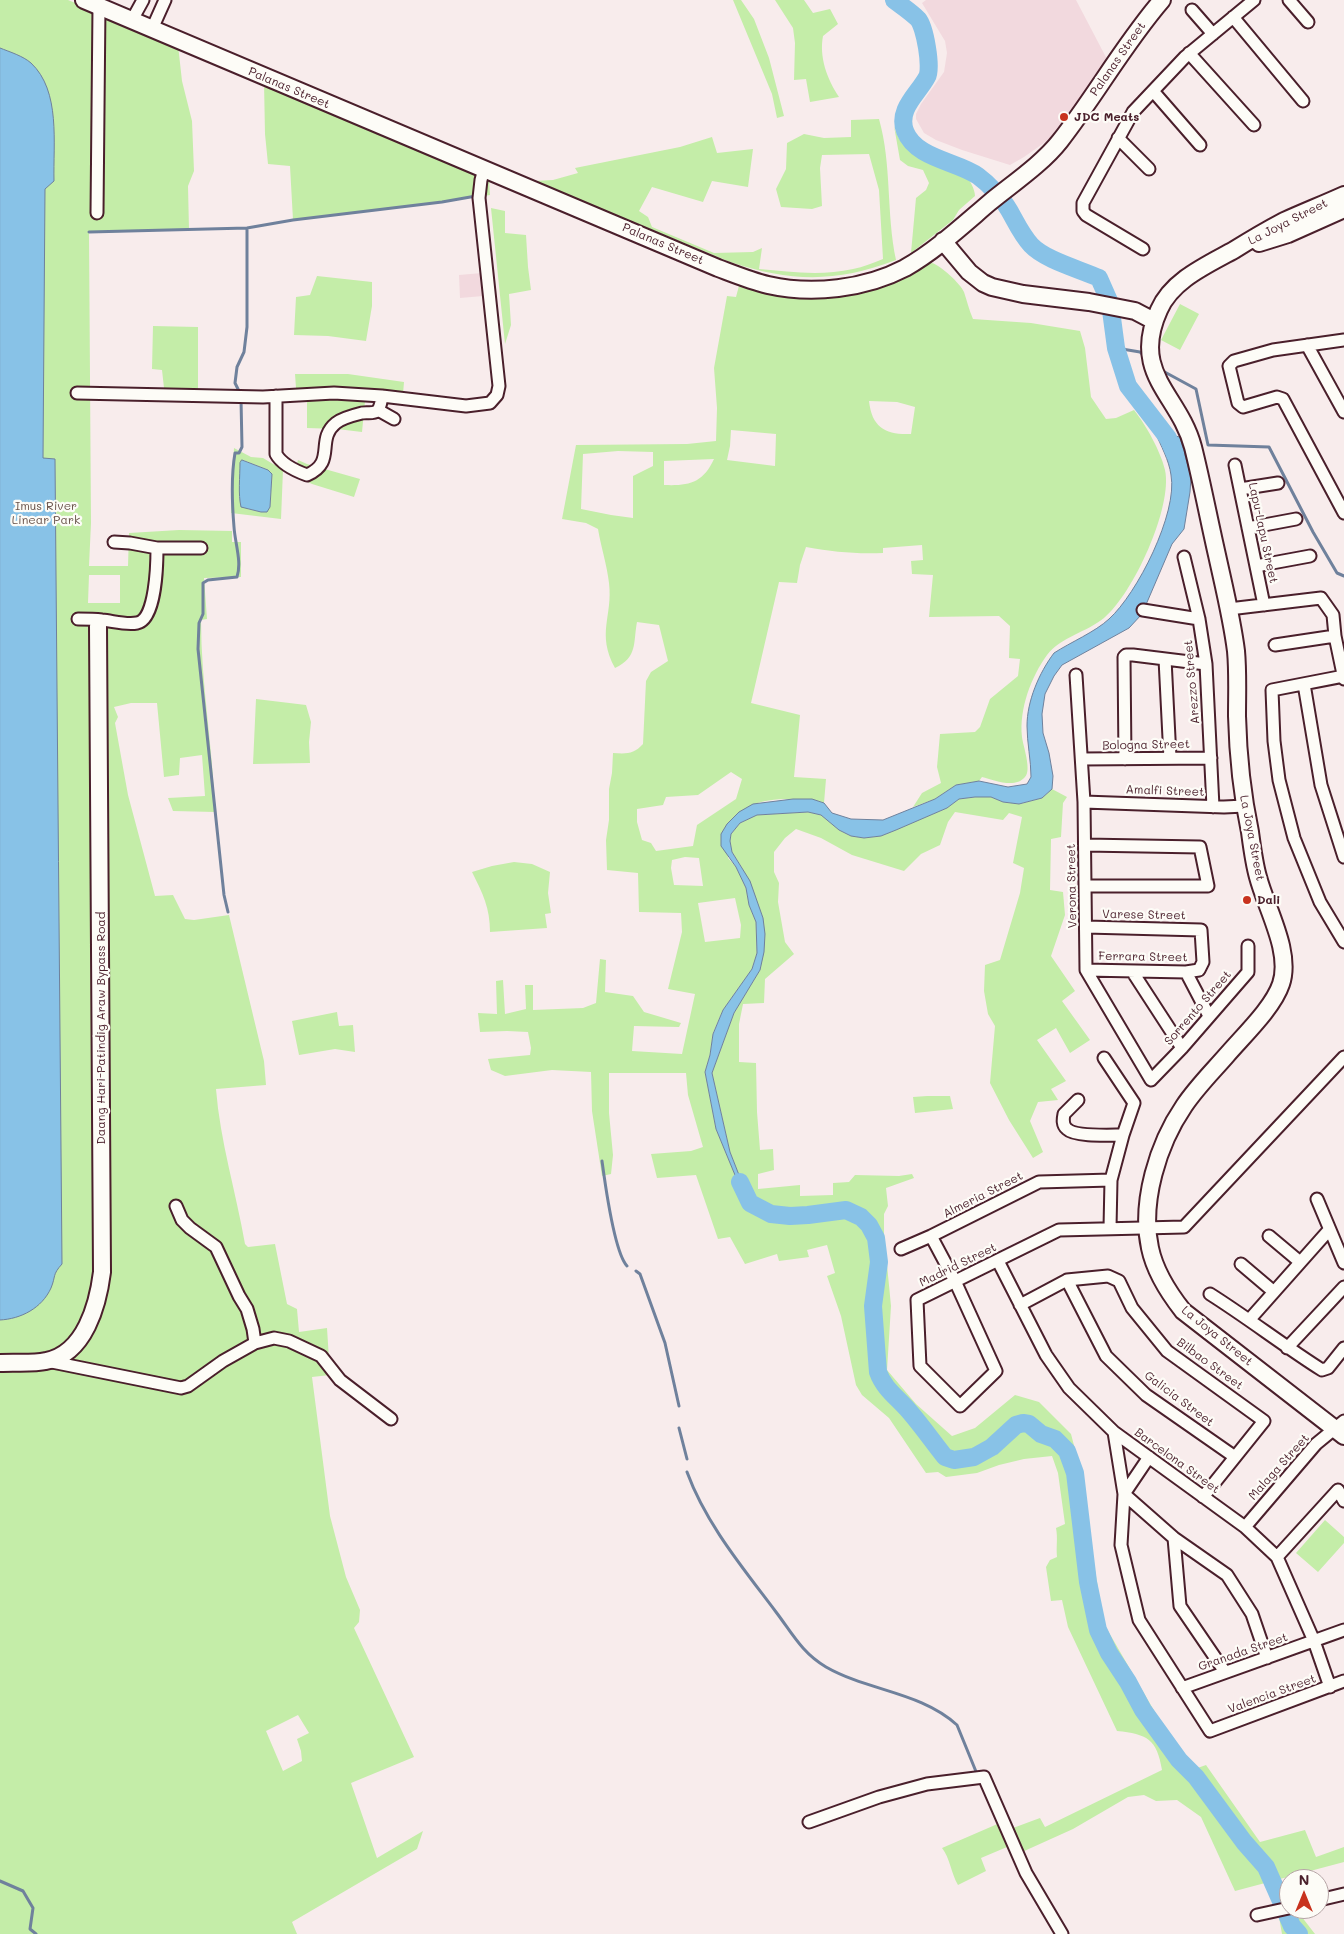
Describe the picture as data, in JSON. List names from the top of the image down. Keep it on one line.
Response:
{"streets":{"main road":["Palanas Street","La Joya Street","Daang Hari-Patindig Araw Bypass Road"],"street":["Lapu-Lapu Street","Arezzo Street","Bologna Street","Amalfi Street","Verona Street","Varese Street","Ferrara Street","Sorrento Street","Almeria Street","Madrid Street","Bilbao Street","Galicia Street","Barcelona Street","Malaga Street","Granada Street","Valencia Street"]},"crossings":[["La Joya Street","Amalfi Street"],["La Joya Street","Madrid Street"],["La Joya Street","Malaga Street"],["Arezzo Street","Bologna Street"],["Arezzo Street","Amalfi Street"],["Bologna Street","Verona Street"],["Amalfi Street","Verona Street"],["Verona Street","Varese Street"],["Verona Street","Ferrara Street"],["Verona Street","Sorrento Street"],["Varese Street","Ferrara Street"],["Ferrara Street","Sorrento Street"],["Madrid Street","Barcelona Street"],["Bilbao Street","Galicia Street"],["Bilbao Street","Barcelona Street"],["Barcelona Street","Malaga Street"],["Barcelona Street","Granada Street"],["Barcelona Street","Valencia Street"],["Granada Street","Valencia Street"]],"parks":["Imus River Linear Park"],"places":["JDC Meats","Dali"],"north":"top"}
